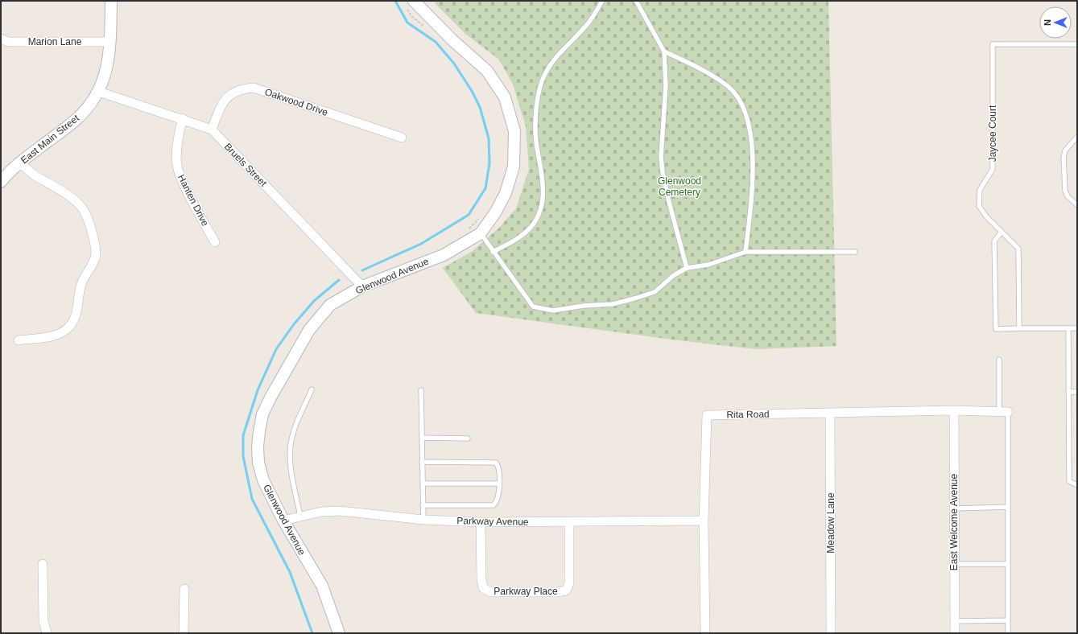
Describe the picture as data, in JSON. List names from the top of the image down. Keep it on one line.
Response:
{"streets":{"street":["Marion Lane","Oakwood Drive","East Main Street","Bruels Street","Hanten Drive","Glenwood Avenue","Rita Road","Parkway Avenue","East Welcome Avenue","Meadow Lane","Parkway Place"],"lane":["Jaycee Court"]},"crossings":[["Marion Lane","East Main Street"],["Oakwood Drive","Bruels Street"],["East Main Street","Bruels Street"],["Bruels Street","Hanten Drive"],["Bruels Street","Glenwood Avenue"],["Glenwood Avenue","Parkway Avenue"],["Rita Road","Parkway Avenue"],["Rita Road","East Welcome Avenue"],["Rita Road","Meadow Lane"],["Parkway Avenue","Parkway Place"]],"parks":["Glenwood Cemetery"],"north":"left"}
